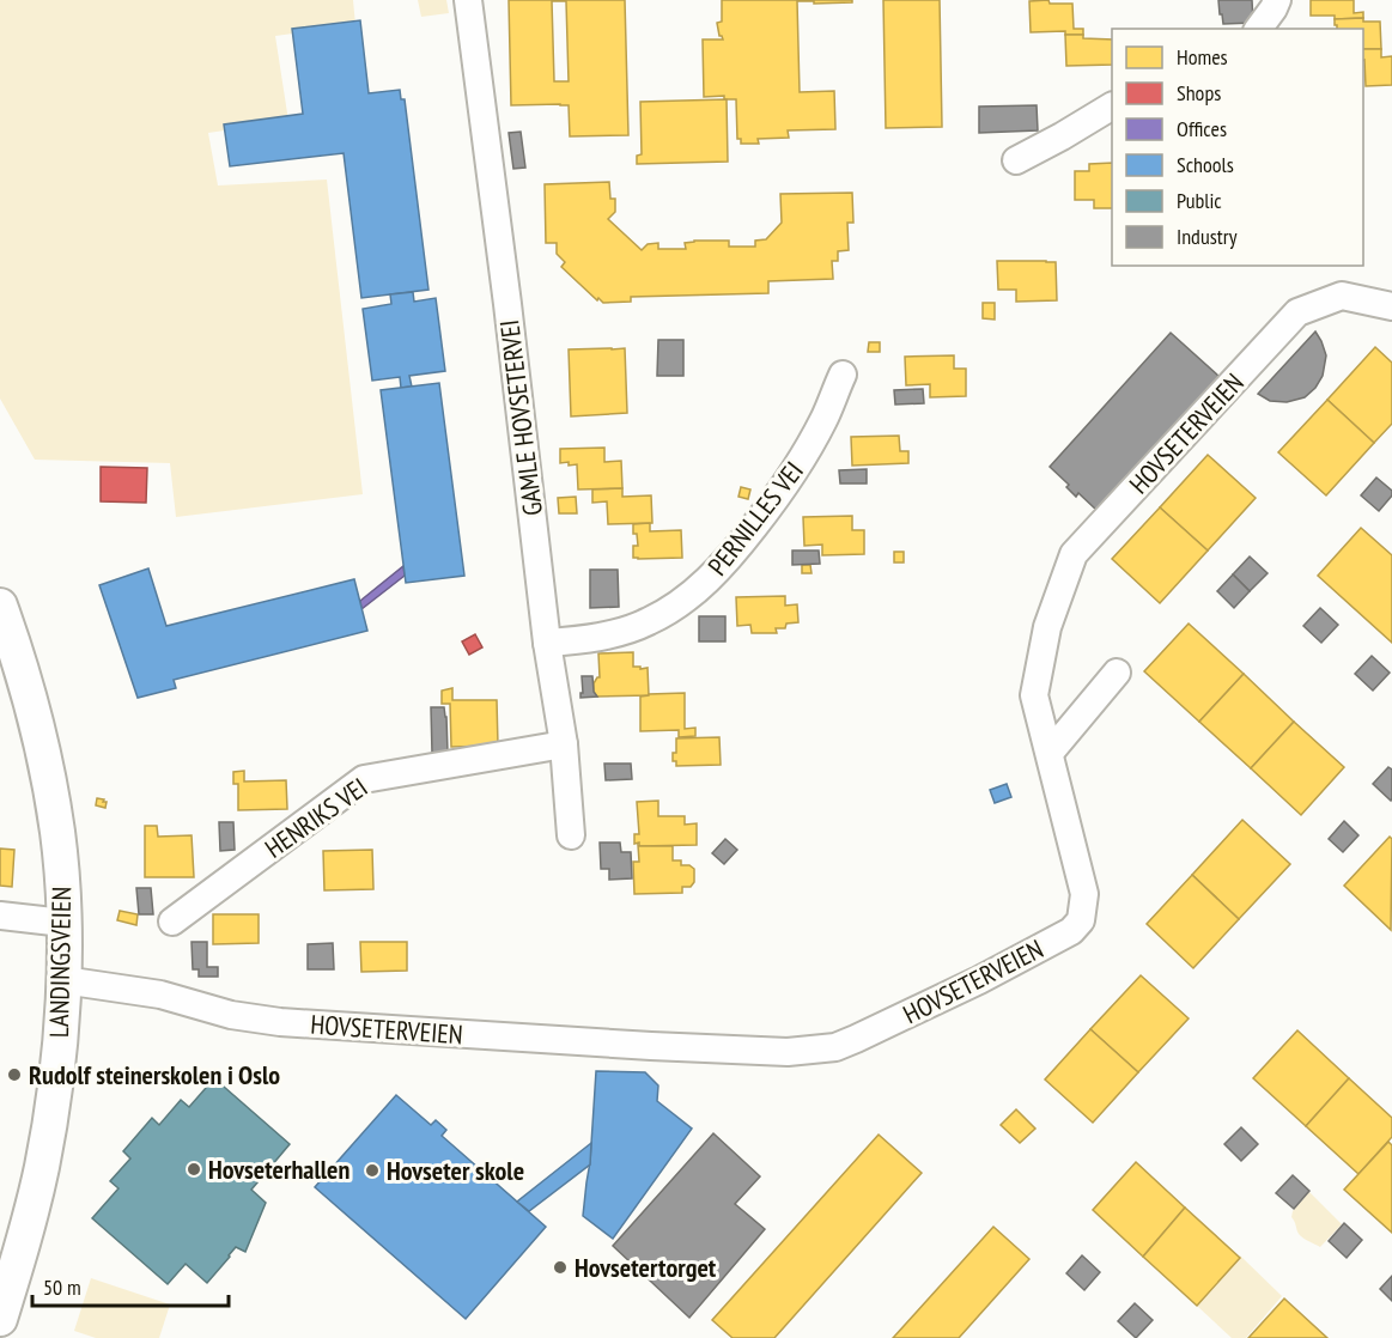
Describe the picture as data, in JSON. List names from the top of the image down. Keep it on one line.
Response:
{"streets":{"street":["GAMLE HOVSETERVEI","HOVSETERVEIEN","PERNILLES VEI","HENRIKS VEI","LANDINGSVEIEN"]},"crossings":[["GAMLE HOVSETERVEI","PERNILLES VEI"],["GAMLE HOVSETERVEI","HENRIKS VEI"],["HOVSETERVEIEN","LANDINGSVEIEN"]],"places":["Rudolf steinerskolen i Oslo","Hovseterhallen","Hovseter skole","Hovsetertorget"],"legend":["Homes","Shops","Offices","Schools","Public","Industry"],"scale_bar":"50 m"}
